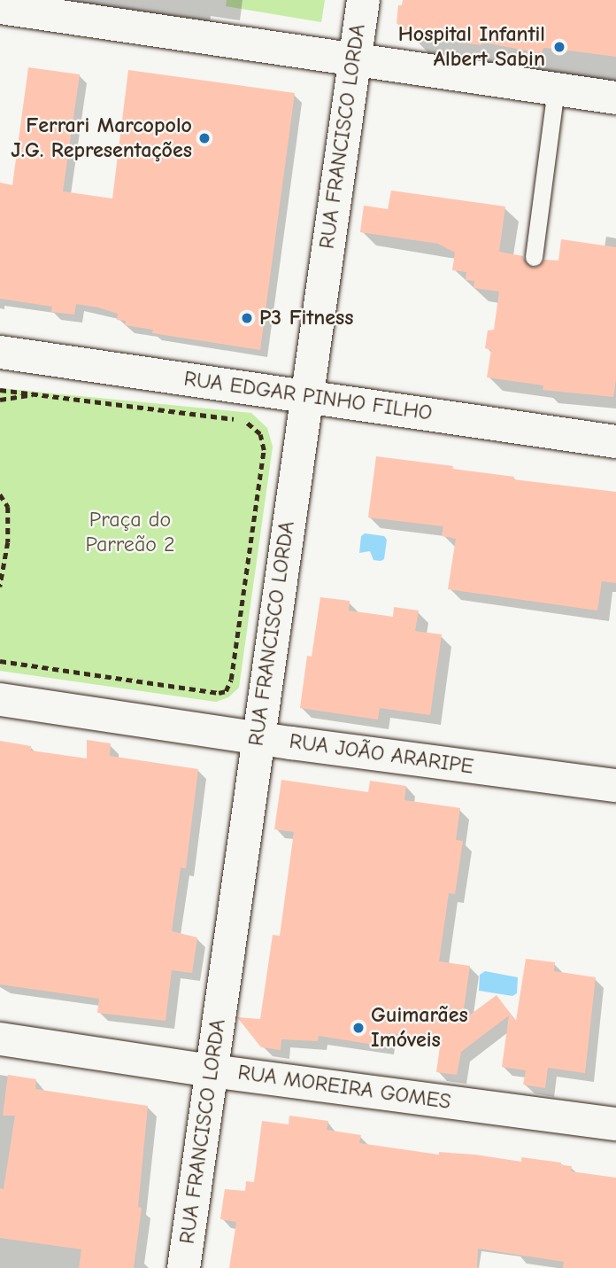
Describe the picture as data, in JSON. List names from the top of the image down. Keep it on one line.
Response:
{"streets":{"street":["RUA FRANCISCO LORDA","RUA EDGAR PINHO FILHO","RUA JOÃO ARARIPE","RUA MOREIRA GOMES"]},"crossings":[["RUA FRANCISCO LORDA","RUA EDGAR PINHO FILHO"],["RUA FRANCISCO LORDA","RUA JOÃO ARARIPE"],["RUA FRANCISCO LORDA","RUA MOREIRA GOMES"]],"parks":["Praça do Parreão 2"],"places":["Hospital Infantil Albert Sabin","Ferrari Marcopolo J.G. Representações","P3 Fitness","Guimarães Imóveis"]}
